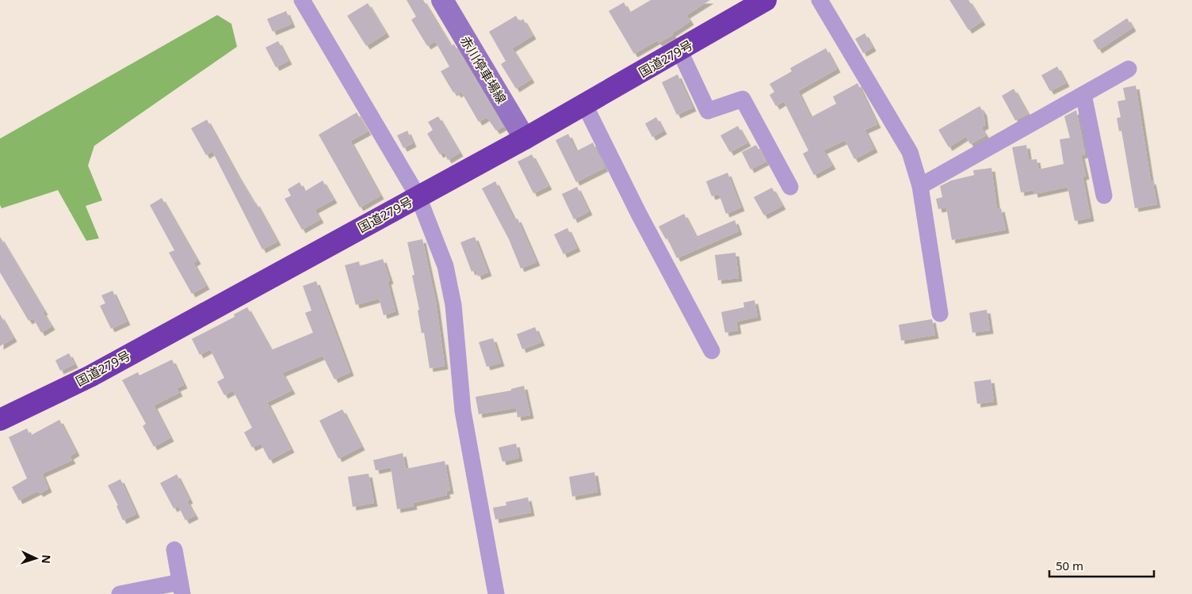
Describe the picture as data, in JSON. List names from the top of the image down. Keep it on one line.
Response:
{"streets":{"highway":["国道279号"],"main road":["赤川停車場線"]},"crossings":[["国道279号","赤川停車場線"]],"scale_bar":"50 m","north":"right"}
